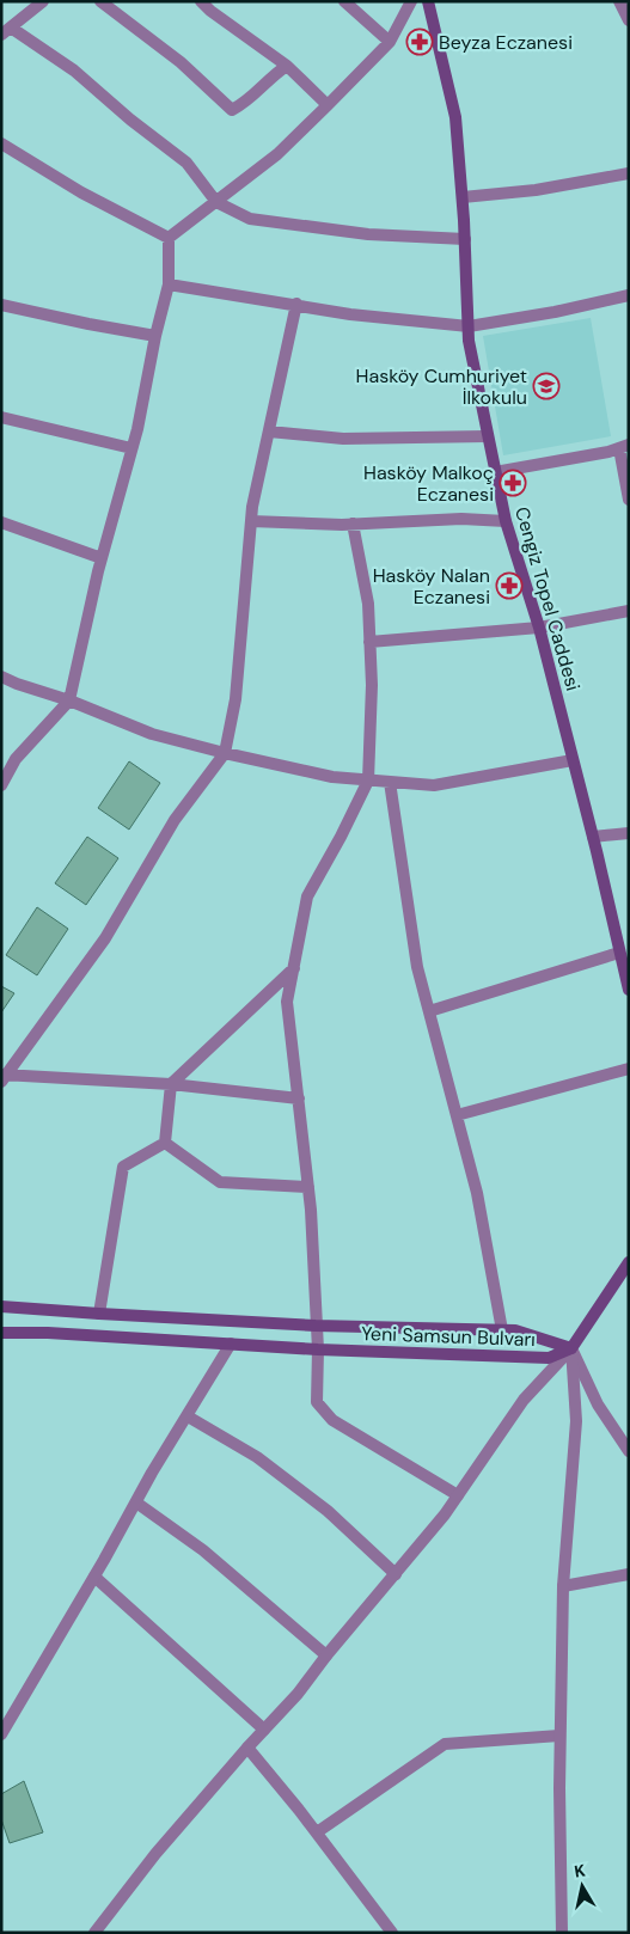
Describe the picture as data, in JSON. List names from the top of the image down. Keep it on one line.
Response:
{"streets":{"main road":["Cengiz Topel Caddesi","Yeni Samsun Bulvarı"]},"places":{"pharmacy":["Beyza Eczanesi","Hasköy Malkoç Eczanesi","Hasköy Nalan Eczanesi"],"school or university":["Hasköy Cumhuriyet İlkokulu"]},"north":"top"}
